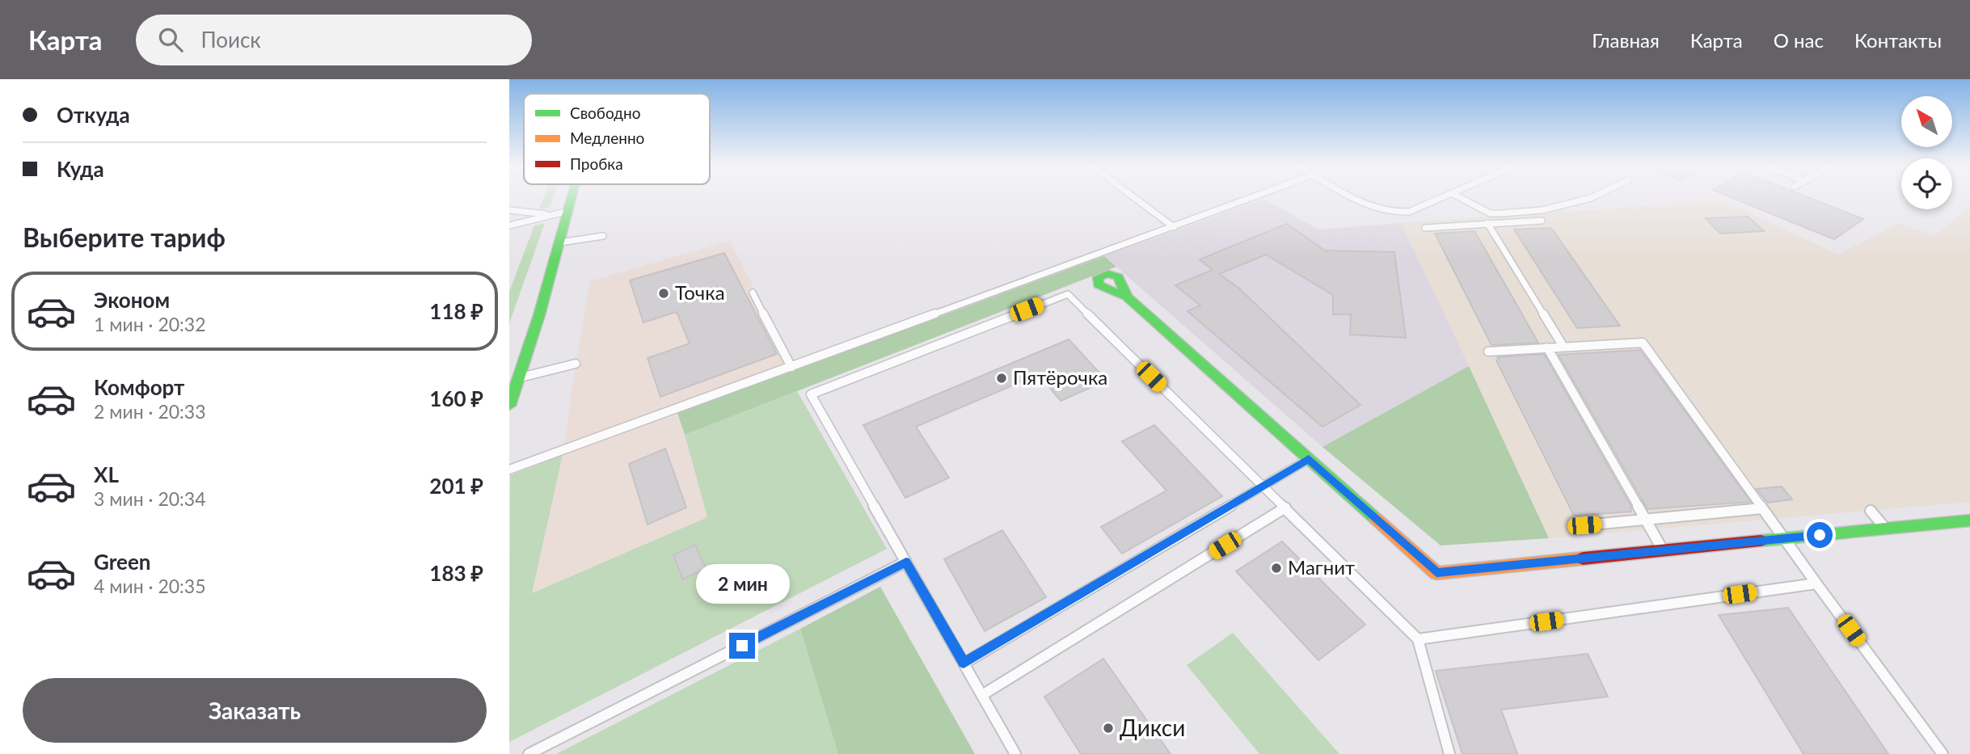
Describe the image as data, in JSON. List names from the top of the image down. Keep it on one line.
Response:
{"places":["Точка","Пятёрочка","Магнит","Дикси"],"legend":["Свободно","Медленно","Пробка"],"north":"top left","page":{"header":"Карта","search":"Поиск","nav":["Главная","Карта","О нас","Контакты"],"banner":["Откуда","Куда"],"heading":"Выберите тариф","list":[{"name":"Эконом","note":"1 мин · 20:32","value":"118 ₽"},{"name":"Комфорт","note":"2 мин · 20:33","value":"160 ₽"},{"name":"XL","note":"3 мин · 20:34","value":"201 ₽"},{"name":"Green","note":"4 мин · 20:35","value":"183 ₽"}],"bubble":"2 мин","buttons":"Заказать"}}
